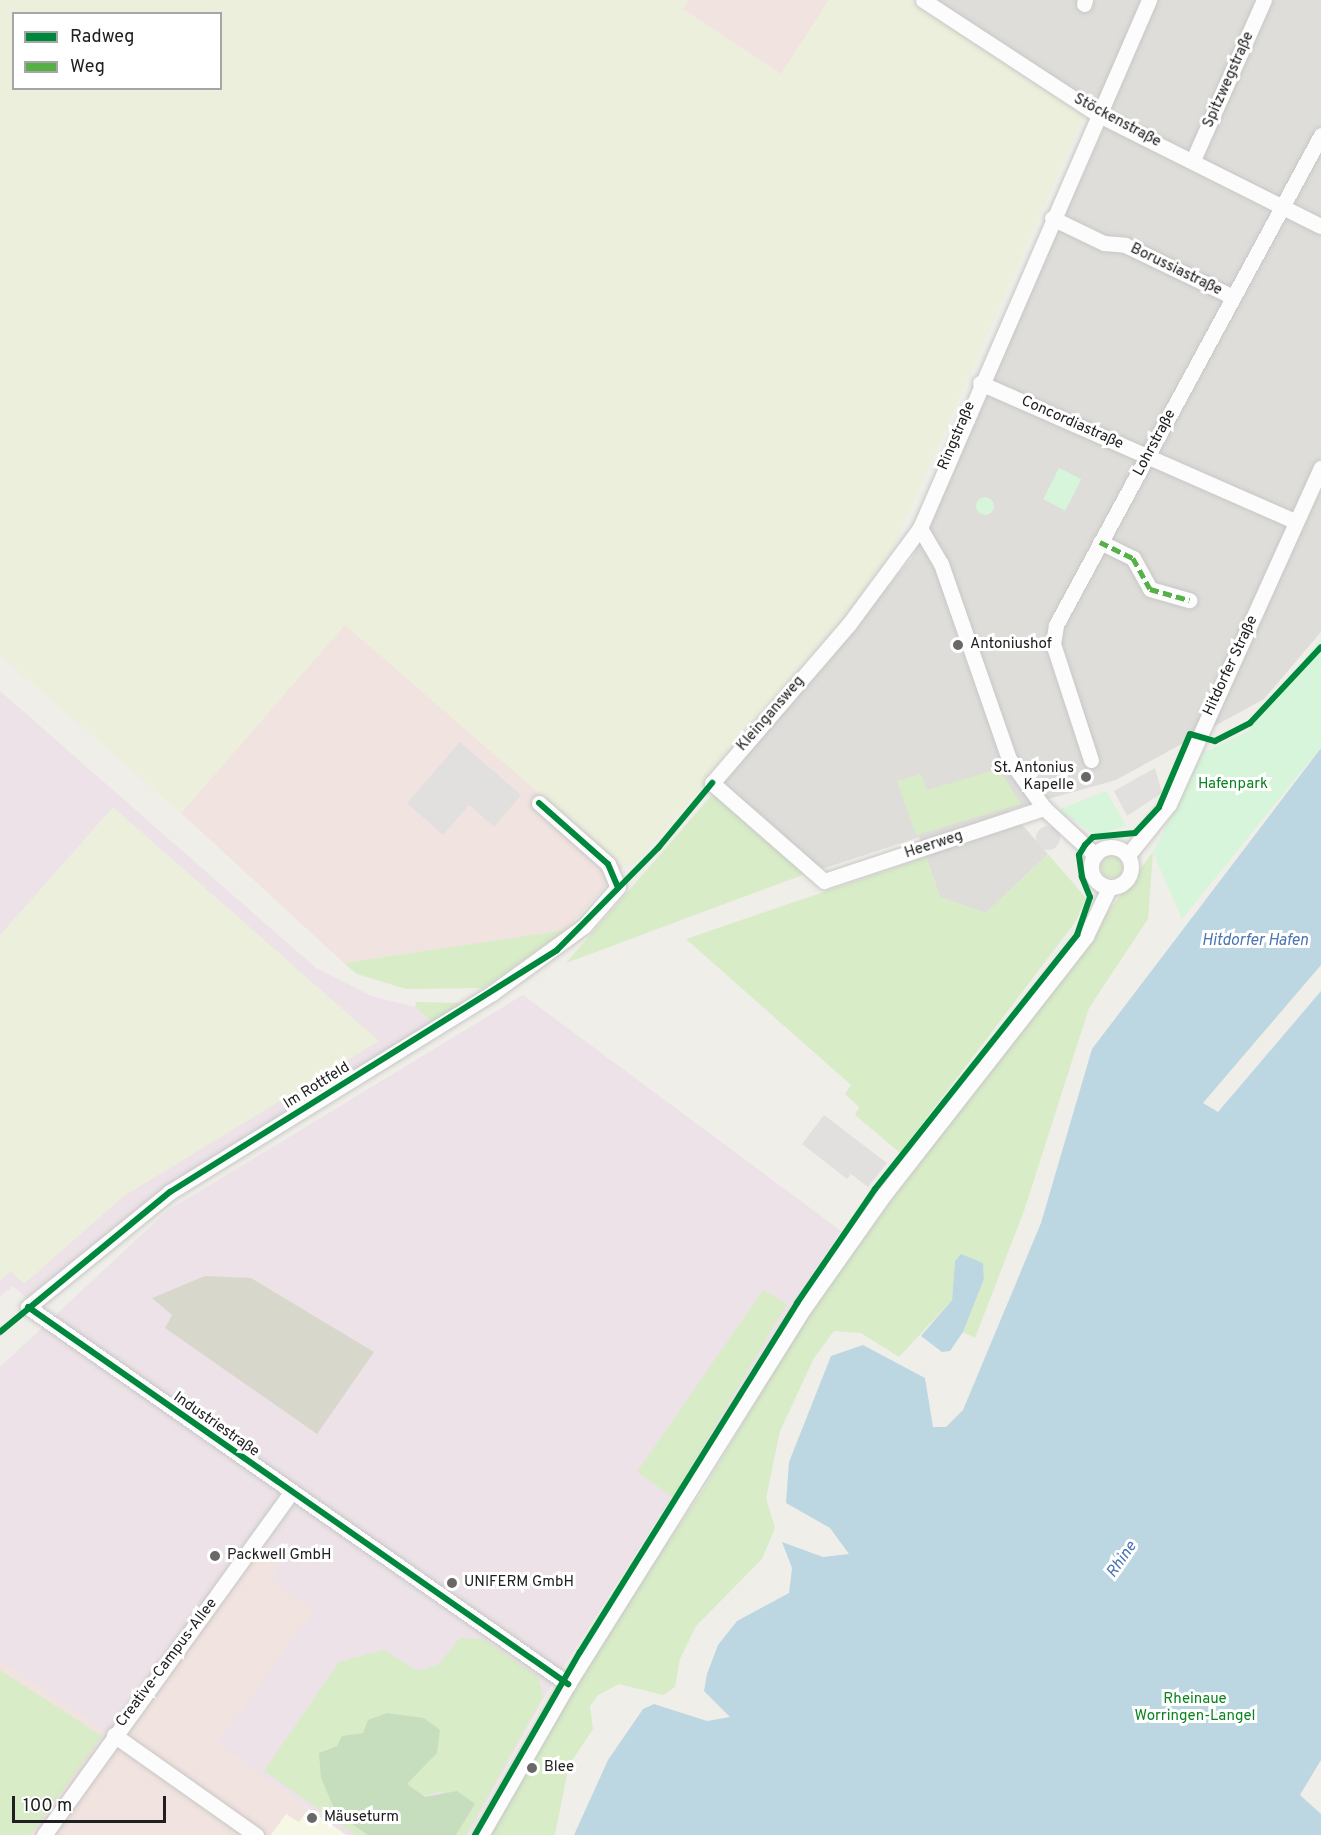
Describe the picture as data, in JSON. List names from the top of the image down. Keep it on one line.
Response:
{"streets":{"street":["Spitzwegstraße","Stöckenstraße","Borussiastraße","Concordiastraße","Ringstraße","Lohrstraße","Hitdorfer Straße","Kleingansweg","Heerweg","Im Rottfeld","Industriestraße","Creative-Campus-Allee"]},"crossings":[["Spitzwegstraße","Stöckenstraße"],["Stöckenstraße","Ringstraße"],["Stöckenstraße","Lohrstraße"],["Borussiastraße","Ringstraße"],["Borussiastraße","Lohrstraße"],["Concordiastraße","Ringstraße"],["Concordiastraße","Lohrstraße"],["Concordiastraße","Hitdorfer Straße"],["Ringstraße","Kleingansweg"],["Kleingansweg","Heerweg"],["Im Rottfeld","Industriestraße"],["Industriestraße","Creative-Campus-Allee"]],"water":["Hitdorfer Hafen","Rhine"],"parks":["Hafenpark","Rheinaue Worringen-Langel"],"places":["Antoniushof","St. Antonius Kapelle","Packwell GmbH","UNIFERM GmbH","Blee","Mäuseturm"],"legend":["Radweg","Weg"],"scale_bar":"100 m"}
